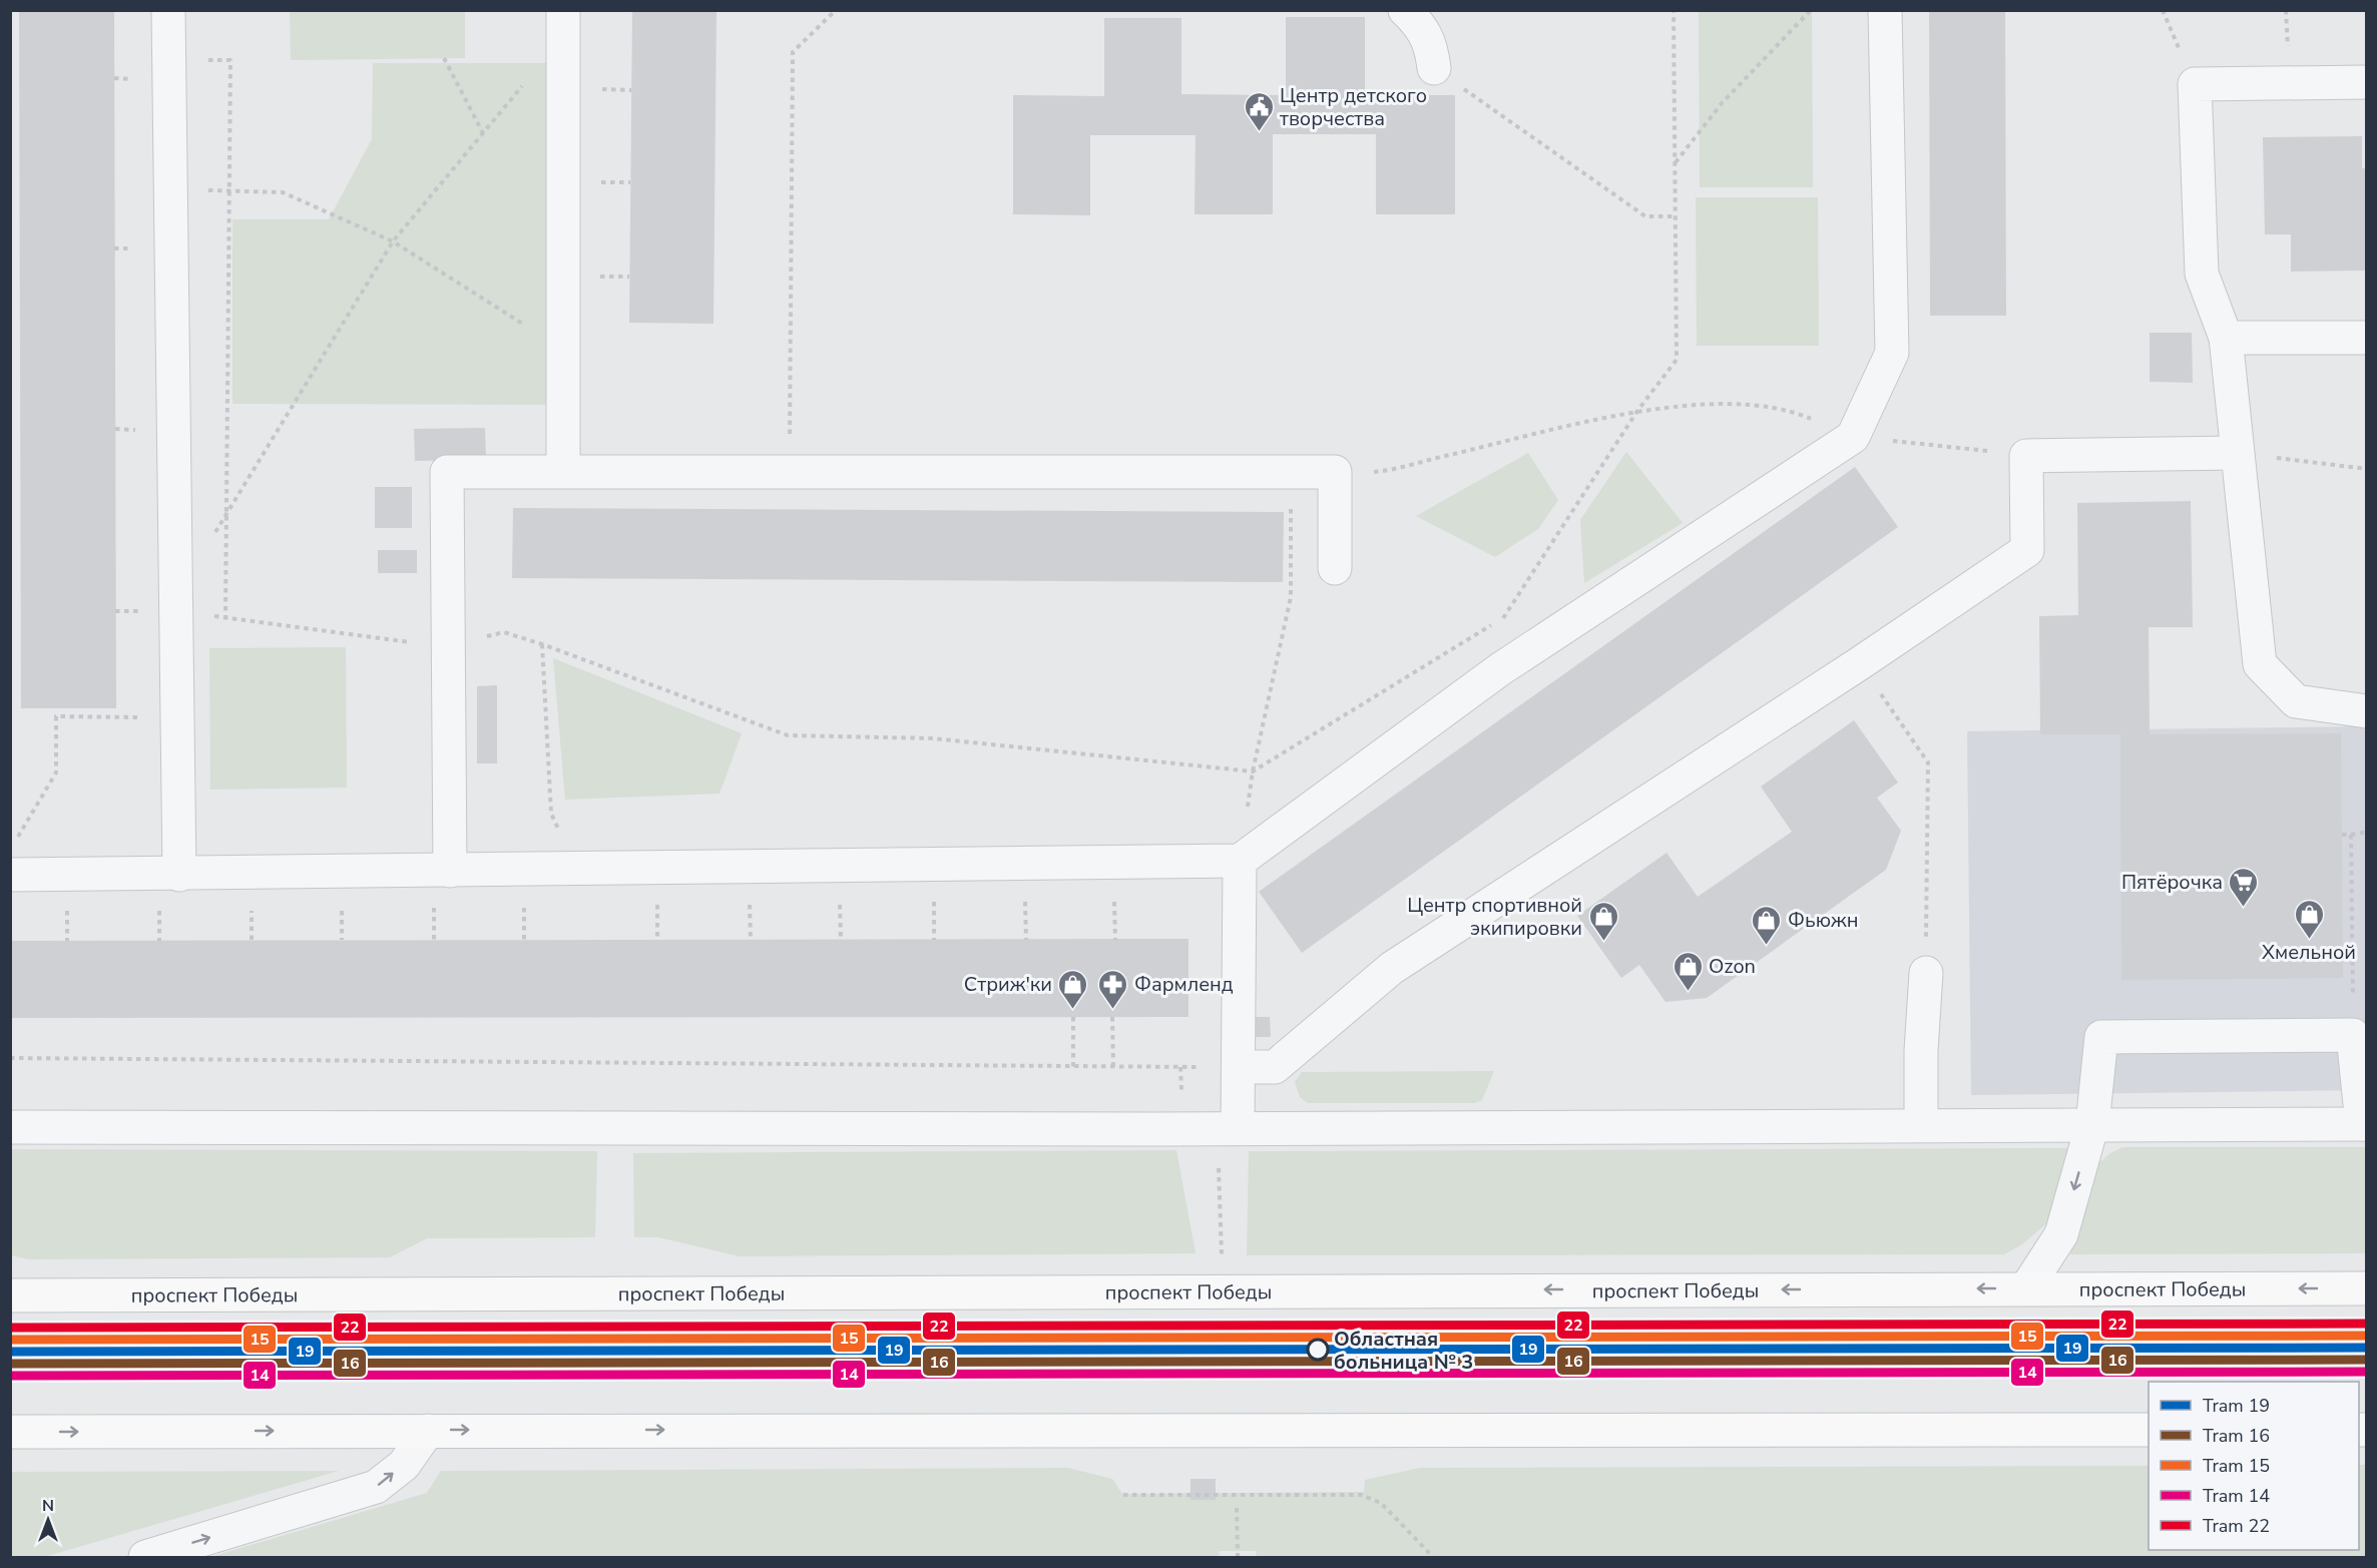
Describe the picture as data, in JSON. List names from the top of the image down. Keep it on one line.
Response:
{"streets":{"main road":["проспект Победы"]},"places":{"public building":["Центр детского творчества"],"supermarket":["Пятёрочка"],"shop":["Хмельной","Центр спортивной экипировки","Фьюжн","Ozon","Стриж'ки"],"pharmacy":["Фармленд"],"other":["Областная больница № 3"]},"lines":["tram line 22","tram line 15","tram line 19","tram line 16","tram line 14"],"legend":["Tram 19","Tram 16","Tram 15","Tram 14","Tram 22"],"north":"top"}
